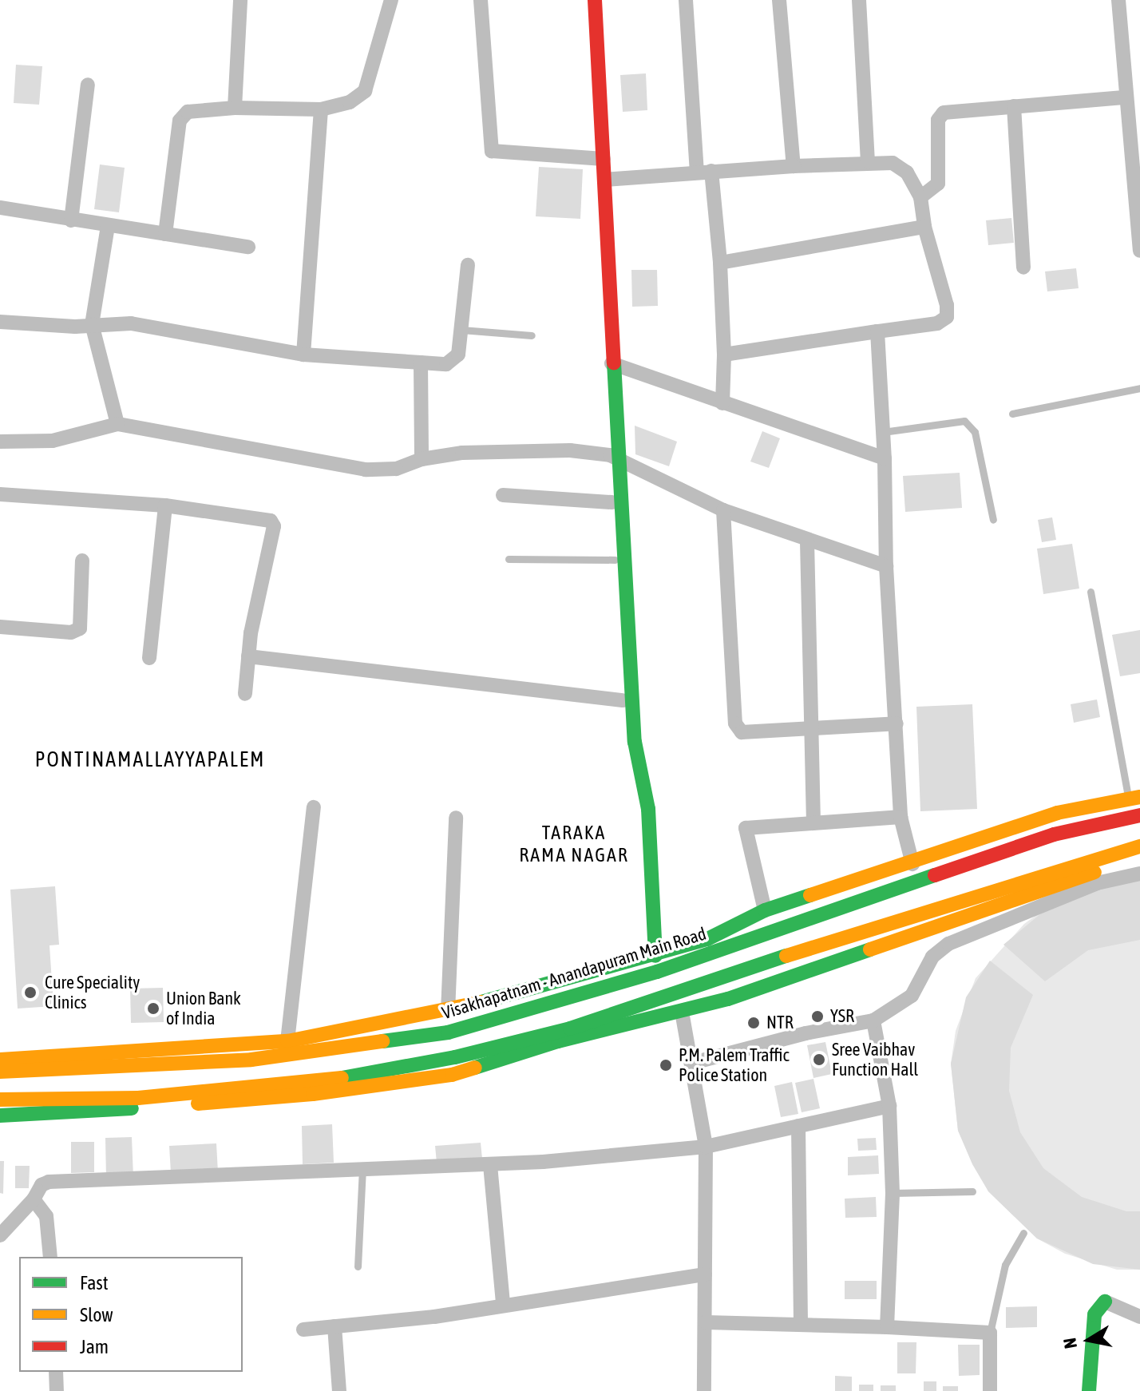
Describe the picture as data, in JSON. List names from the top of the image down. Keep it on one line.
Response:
{"streets":{"street":["Visakhapatnam - Anandapuram Main Road"]},"districts":["PONTINAMALLAYYAPALEM","TARAKA RAMA NAGAR"],"places":["Cure Speciality Clinics","Union Bank of India","YSR","NTR","Sree Vaibhav Function Hall","P.M. Palem Traffic Police Station"],"legend":["Fast","Slow","Jam"],"north":"left"}
